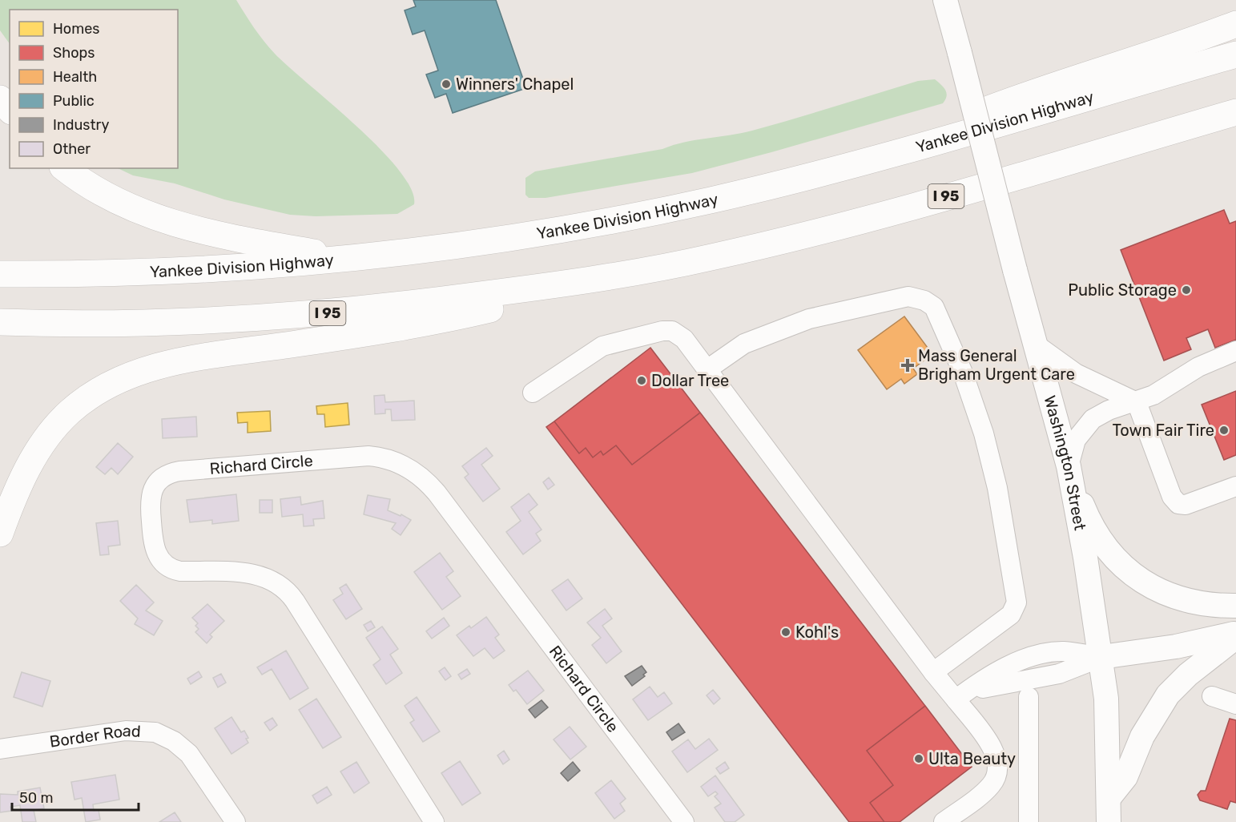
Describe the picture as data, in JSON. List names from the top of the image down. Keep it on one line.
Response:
{"streets":{"highway":["Yankee Division Highway","I 95"],"main road":["Washington Street"],"street":["Richard Circle","Border Road"]},"places":{"other":["Winners' Chapel","Public Storage","Dollar Tree","Town Fair Tire","Kohl's","Ulta Beauty"],"health":["Mass General Brigham Urgent Care"]},"legend":["Homes","Shops","Health","Public","Industry","Other"],"scale_bar":"50 m"}
